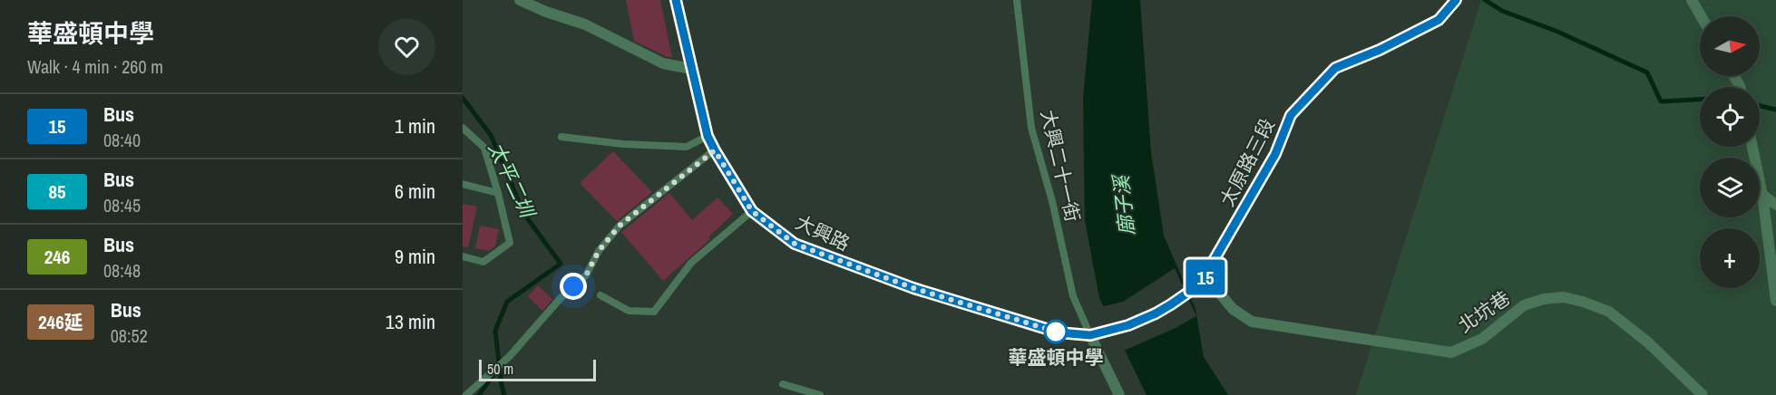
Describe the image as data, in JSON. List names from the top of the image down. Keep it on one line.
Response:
{"streets":{"main road":["太原路三段","大興路"],"street":["北坑巷"],"lane":["大興二十一街"]},"crossings":[["太原路三段","大興路"],["太原路三段","北坑巷"],["大興二十一街","大興路"],["大興路","北坑巷"]],"water":["太平二圳","廍子溪"],"places":["華盛頓中學"],"lines":["bus line 15"],"scale_bar":"50 m","north":"right","page":{"heading":["華盛頓中學","Walk · 4 min · 260 m"],"on_map":"15","map_buttons":"+","list":[{"mark":"15","name":"Bus","note":"08:40","value":"1 min"},{"mark":"85","name":"Bus","note":"08:45","value":"6 min"},{"mark":"246","name":"Bus","note":"08:48","value":"9 min"},{"mark":"246延","name":"Bus","note":"08:52","value":"13 min"}],"scale":"50 m"}}
